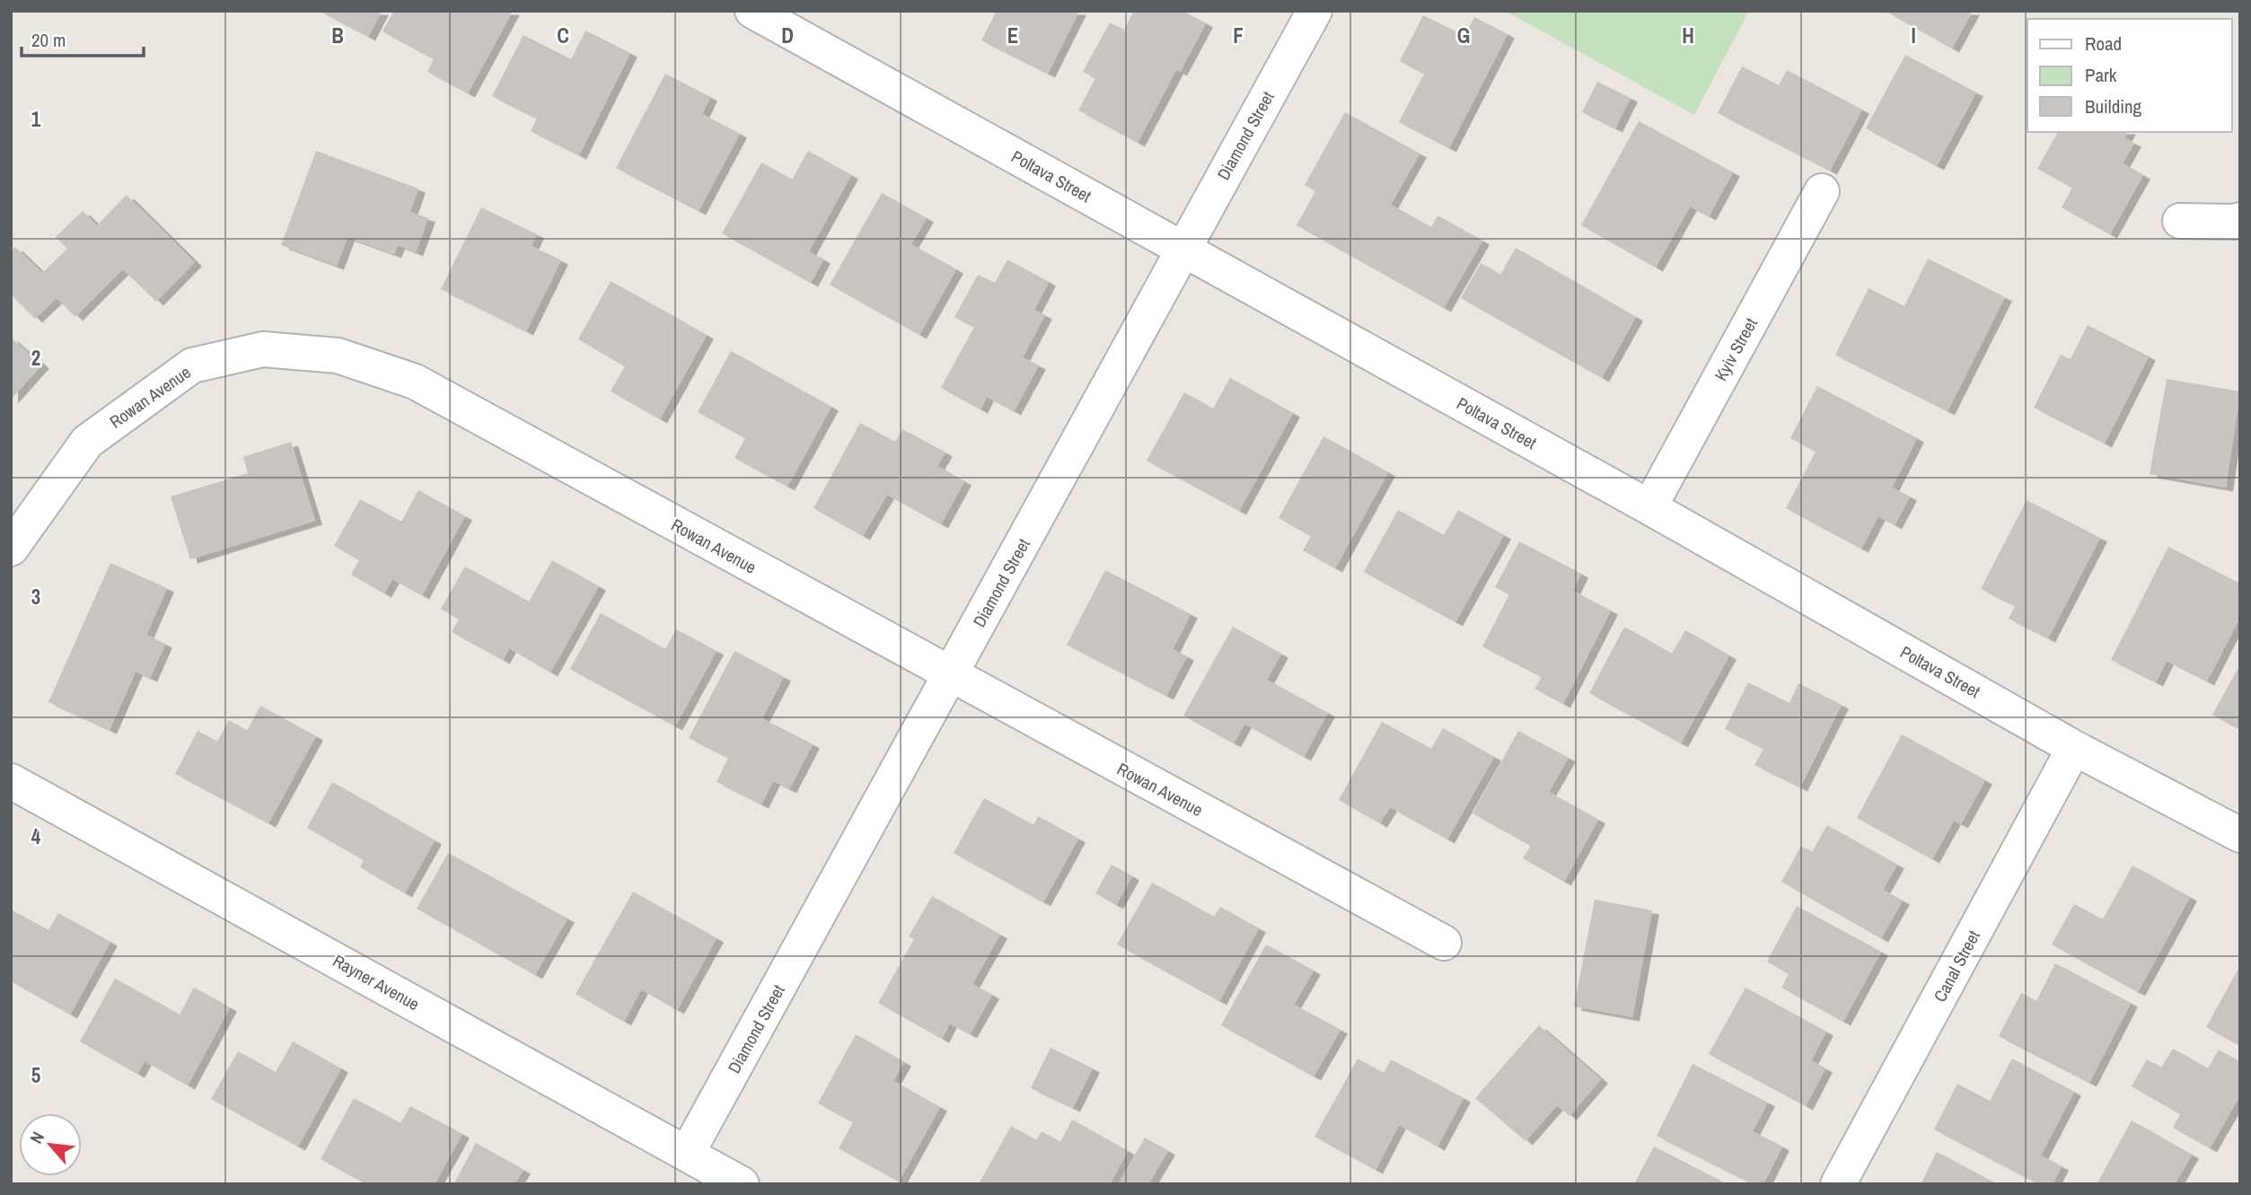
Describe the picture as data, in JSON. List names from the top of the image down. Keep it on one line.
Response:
{"streets":{"street":["Diamond Street","Poltava Street","Kyiv Street","Rowan Avenue","Canal Street","Rayner Avenue"]},"crossings":[["Diamond Street","Poltava Street"],["Diamond Street","Rowan Avenue"],["Diamond Street","Rayner Avenue"],["Poltava Street","Kyiv Street"],["Poltava Street","Canal Street"]],"legend":["Road","Park","Building"],"scale_bar":"20 m","north":"top left","grid":{"columns":["B","C","D","E","F","G","H","I"],"rows":["1","2","3","4","5"]}}
